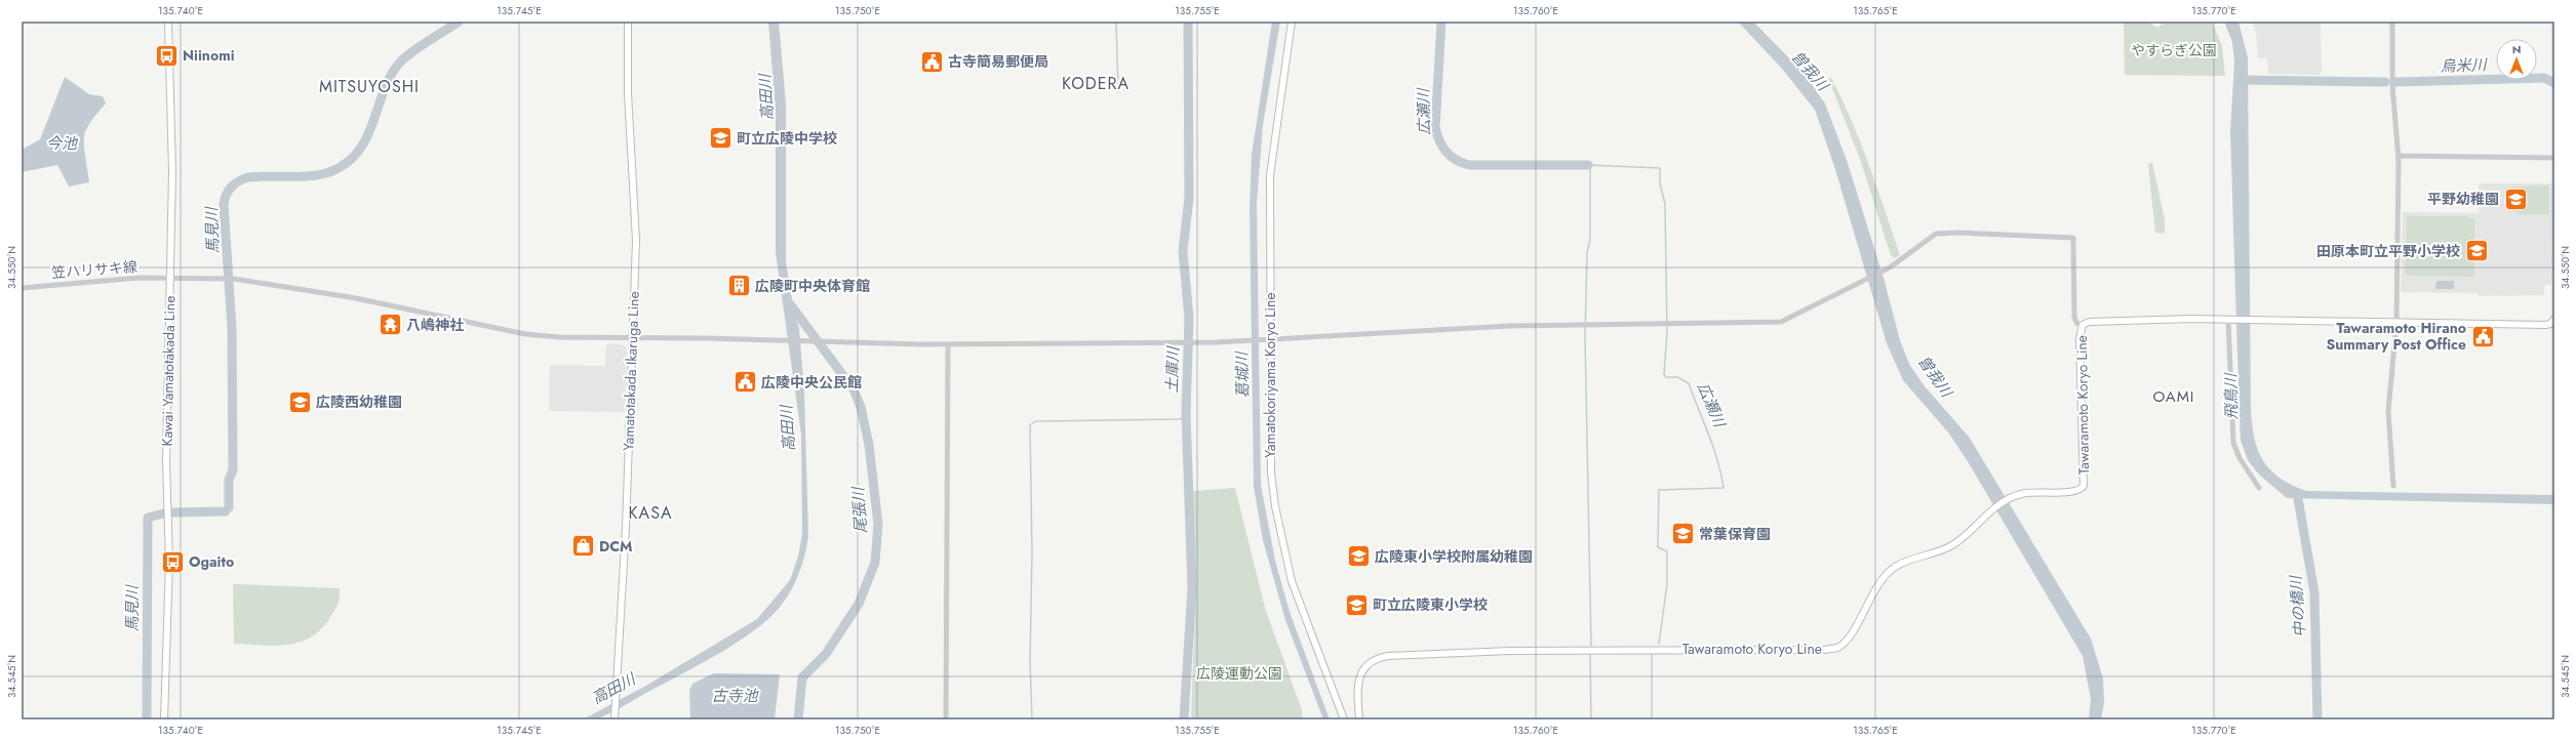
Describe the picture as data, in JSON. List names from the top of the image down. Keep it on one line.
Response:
{"streets":{"main road":["Kawai Yamatotakada Line","Yamatotakada Ikaruga Line","Yamatokoriyama Koryo Line","Tawaramoto Koryo Line"],"street":["笠ハリサキ線"]},"crossings":[["笠ハリサキ線","Kawai Yamatotakada Line"],["笠ハリサキ線","Yamatotakada Ikaruga Line"],["笠ハリサキ線","Yamatokoriyama Koryo Line"],["笠ハリサキ線","Tawaramoto Koryo Line"]],"districts":["KODERA","MITSUYOSHI","OAMI","KASA"],"water":["烏米川","曽我川","高田川","広瀬川","今池","馬見川","土庫川","葛城川","飛鳥川","尾張川","中の橋川","古寺池"],"parks":["やすらぎ公園","広陵運動公園"],"places":{"bus stop":["Niinomi","Ogaito"],"public building":["古寺簡易郵便局","Tawaramoto Hirano Summary Post Office","広陵中央公民館"],"school or university":["町立広陵中学校","平野幼稚園","田原本町立平野小学校","広陵西幼稚園","常葉保育園","広陵東小学校附属幼稚園","町立広陵東小学校"],"building":["広陵町中央体育館"],"temple":["八嶋神社"],"shop":["DCM"]},"north":"top","coordinates":["135.740°E","135.745°E","135.750°E","135.755°E","135.760°E","135.765°E","135.770°E","34.550°N","34.545°N"]}
